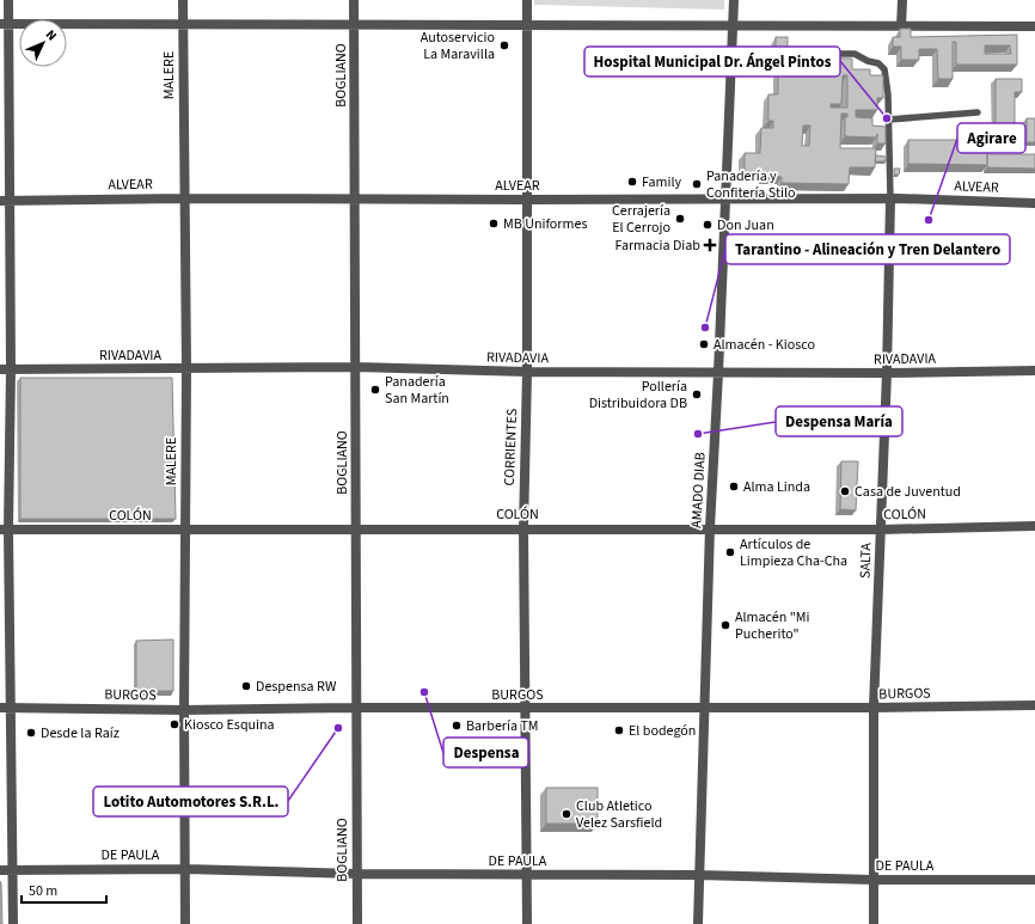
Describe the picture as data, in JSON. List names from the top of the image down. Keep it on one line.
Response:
{"streets":{"street":["MALERE","BOGLIANO","ALVEAR","RIVADAVIA","CORRIENTES","AMADO DIAB","COLÓN","SALTA","BURGOS","DE PAULA"]},"crossings":[["MALERE","ALVEAR"],["MALERE","RIVADAVIA"],["MALERE","COLÓN"],["MALERE","BURGOS"],["MALERE","DE PAULA"],["BOGLIANO","ALVEAR"],["BOGLIANO","RIVADAVIA"],["BOGLIANO","COLÓN"],["BOGLIANO","BURGOS"],["BOGLIANO","DE PAULA"],["ALVEAR","CORRIENTES"],["ALVEAR","AMADO DIAB"],["ALVEAR","SALTA"],["RIVADAVIA","CORRIENTES"],["RIVADAVIA","AMADO DIAB"],["RIVADAVIA","SALTA"],["CORRIENTES","COLÓN"],["CORRIENTES","BURGOS"],["CORRIENTES","DE PAULA"],["AMADO DIAB","COLÓN"],["AMADO DIAB","BURGOS"],["AMADO DIAB","DE PAULA"],["COLÓN","SALTA"],["SALTA","BURGOS"],["SALTA","DE PAULA"]],"places":{"other":["Autoservicio La Maravilla","Hospital Municipal Dr. Ángel Pintos","Family","Panadería y Confitería Stilo","Cerrajería El Cerrojo","Agirare","MB Uniformes","Don Juan","Tarantino - Alineación y Tren Delantero","Almacén - Kiosco","Panadería San Martín","Pollería Distribuidora DB","Despensa María","Alma Linda","Casa de Juventud","Artículos de Limpieza Cha-Cha","Almacén \"Mi Pucherito\"","Despensa RW","Despensa","Kiosco Esquina","Barbería TM","Lotito Automotores S.R.L.","El bodegón","Desde la Raíz","Club Atletico Velez Sarsfield"],"health":["Farmacia Diab"]},"scale_bar":"50 m","north":"top right"}
